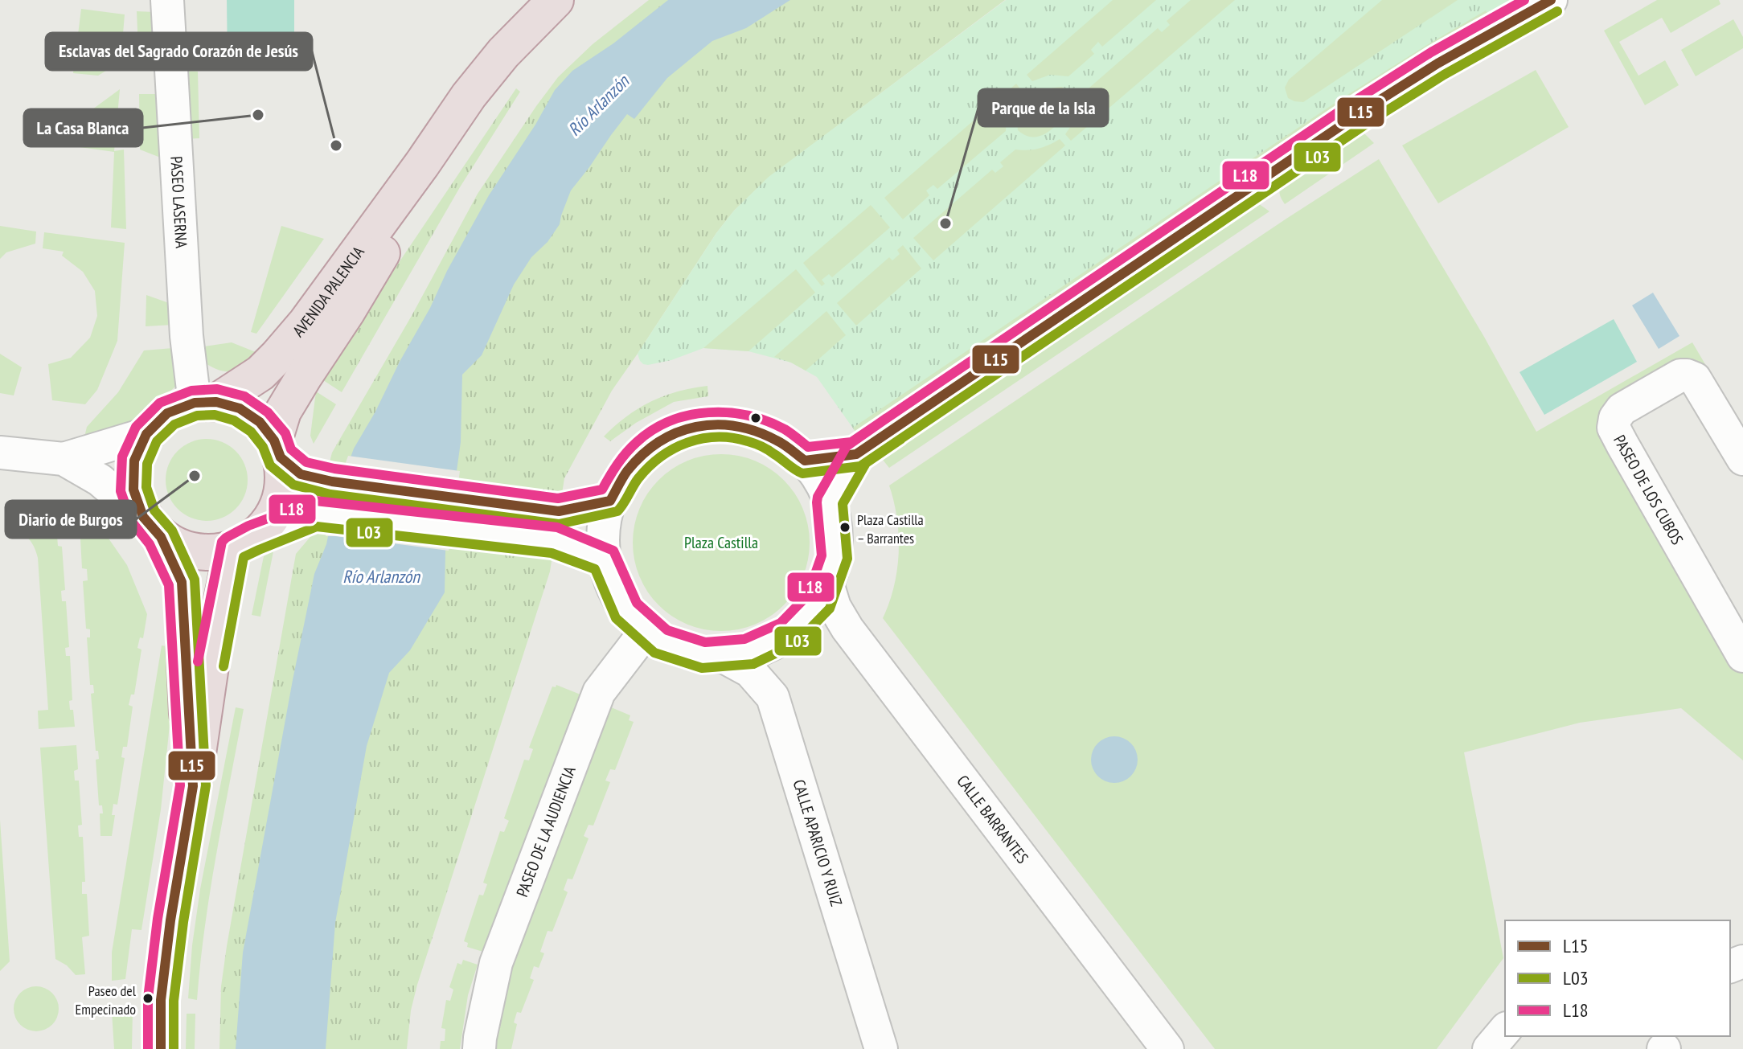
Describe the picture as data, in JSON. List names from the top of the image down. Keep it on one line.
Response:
{"streets":{"highway":["AVENIDA PALENCIA"],"street":["PASEO LASERNA","PASEO DE LOS CUBOS","CALLE BARRANTES","PASEO DE LA AUDIENCIA","CALLE APARICIO Y RUIZ"]},"crossings":[["PASEO LASERNA","AVENIDA PALENCIA"]],"water":["Río Arlanzón"],"parks":["Plaza Castilla"],"places":["La Casa Blanca","Esclavas del Sagrado Corazón de Jesús","Parque de la Isla","Diario de Burgos","Plaza Castilla – Barrantes","Paseo del Empecinado"],"lines":["transit line L15","transit line L18","transit line L03"],"legend":["L15","L03","L18"]}
